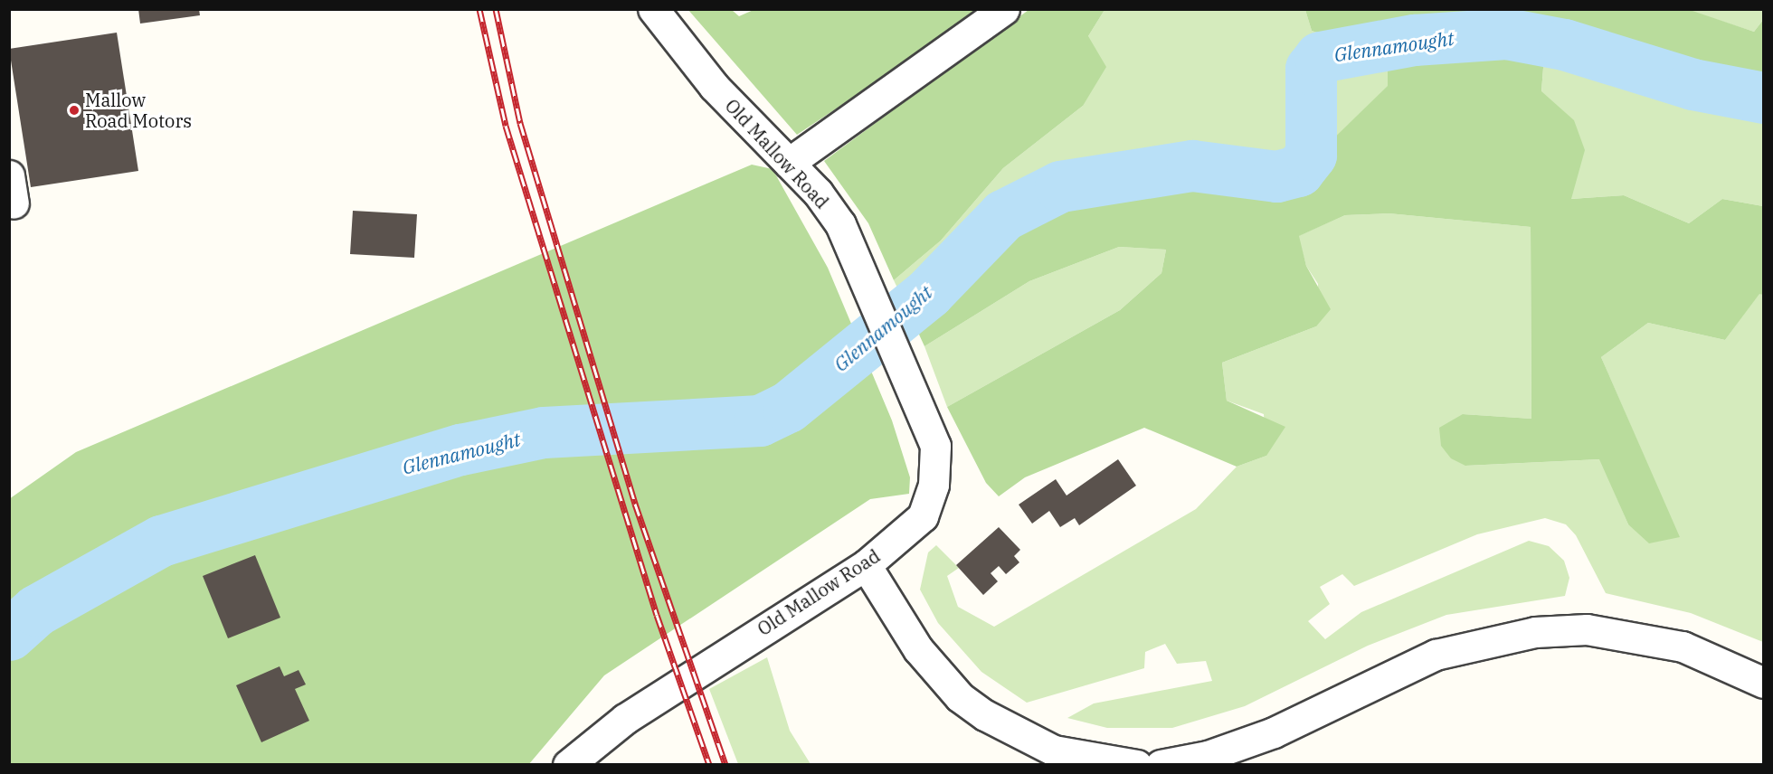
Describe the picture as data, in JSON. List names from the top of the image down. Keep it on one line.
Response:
{"streets":{"street":["Old Mallow Road"]},"water":["Glennamought"],"places":["Mallow Road Motors"]}
